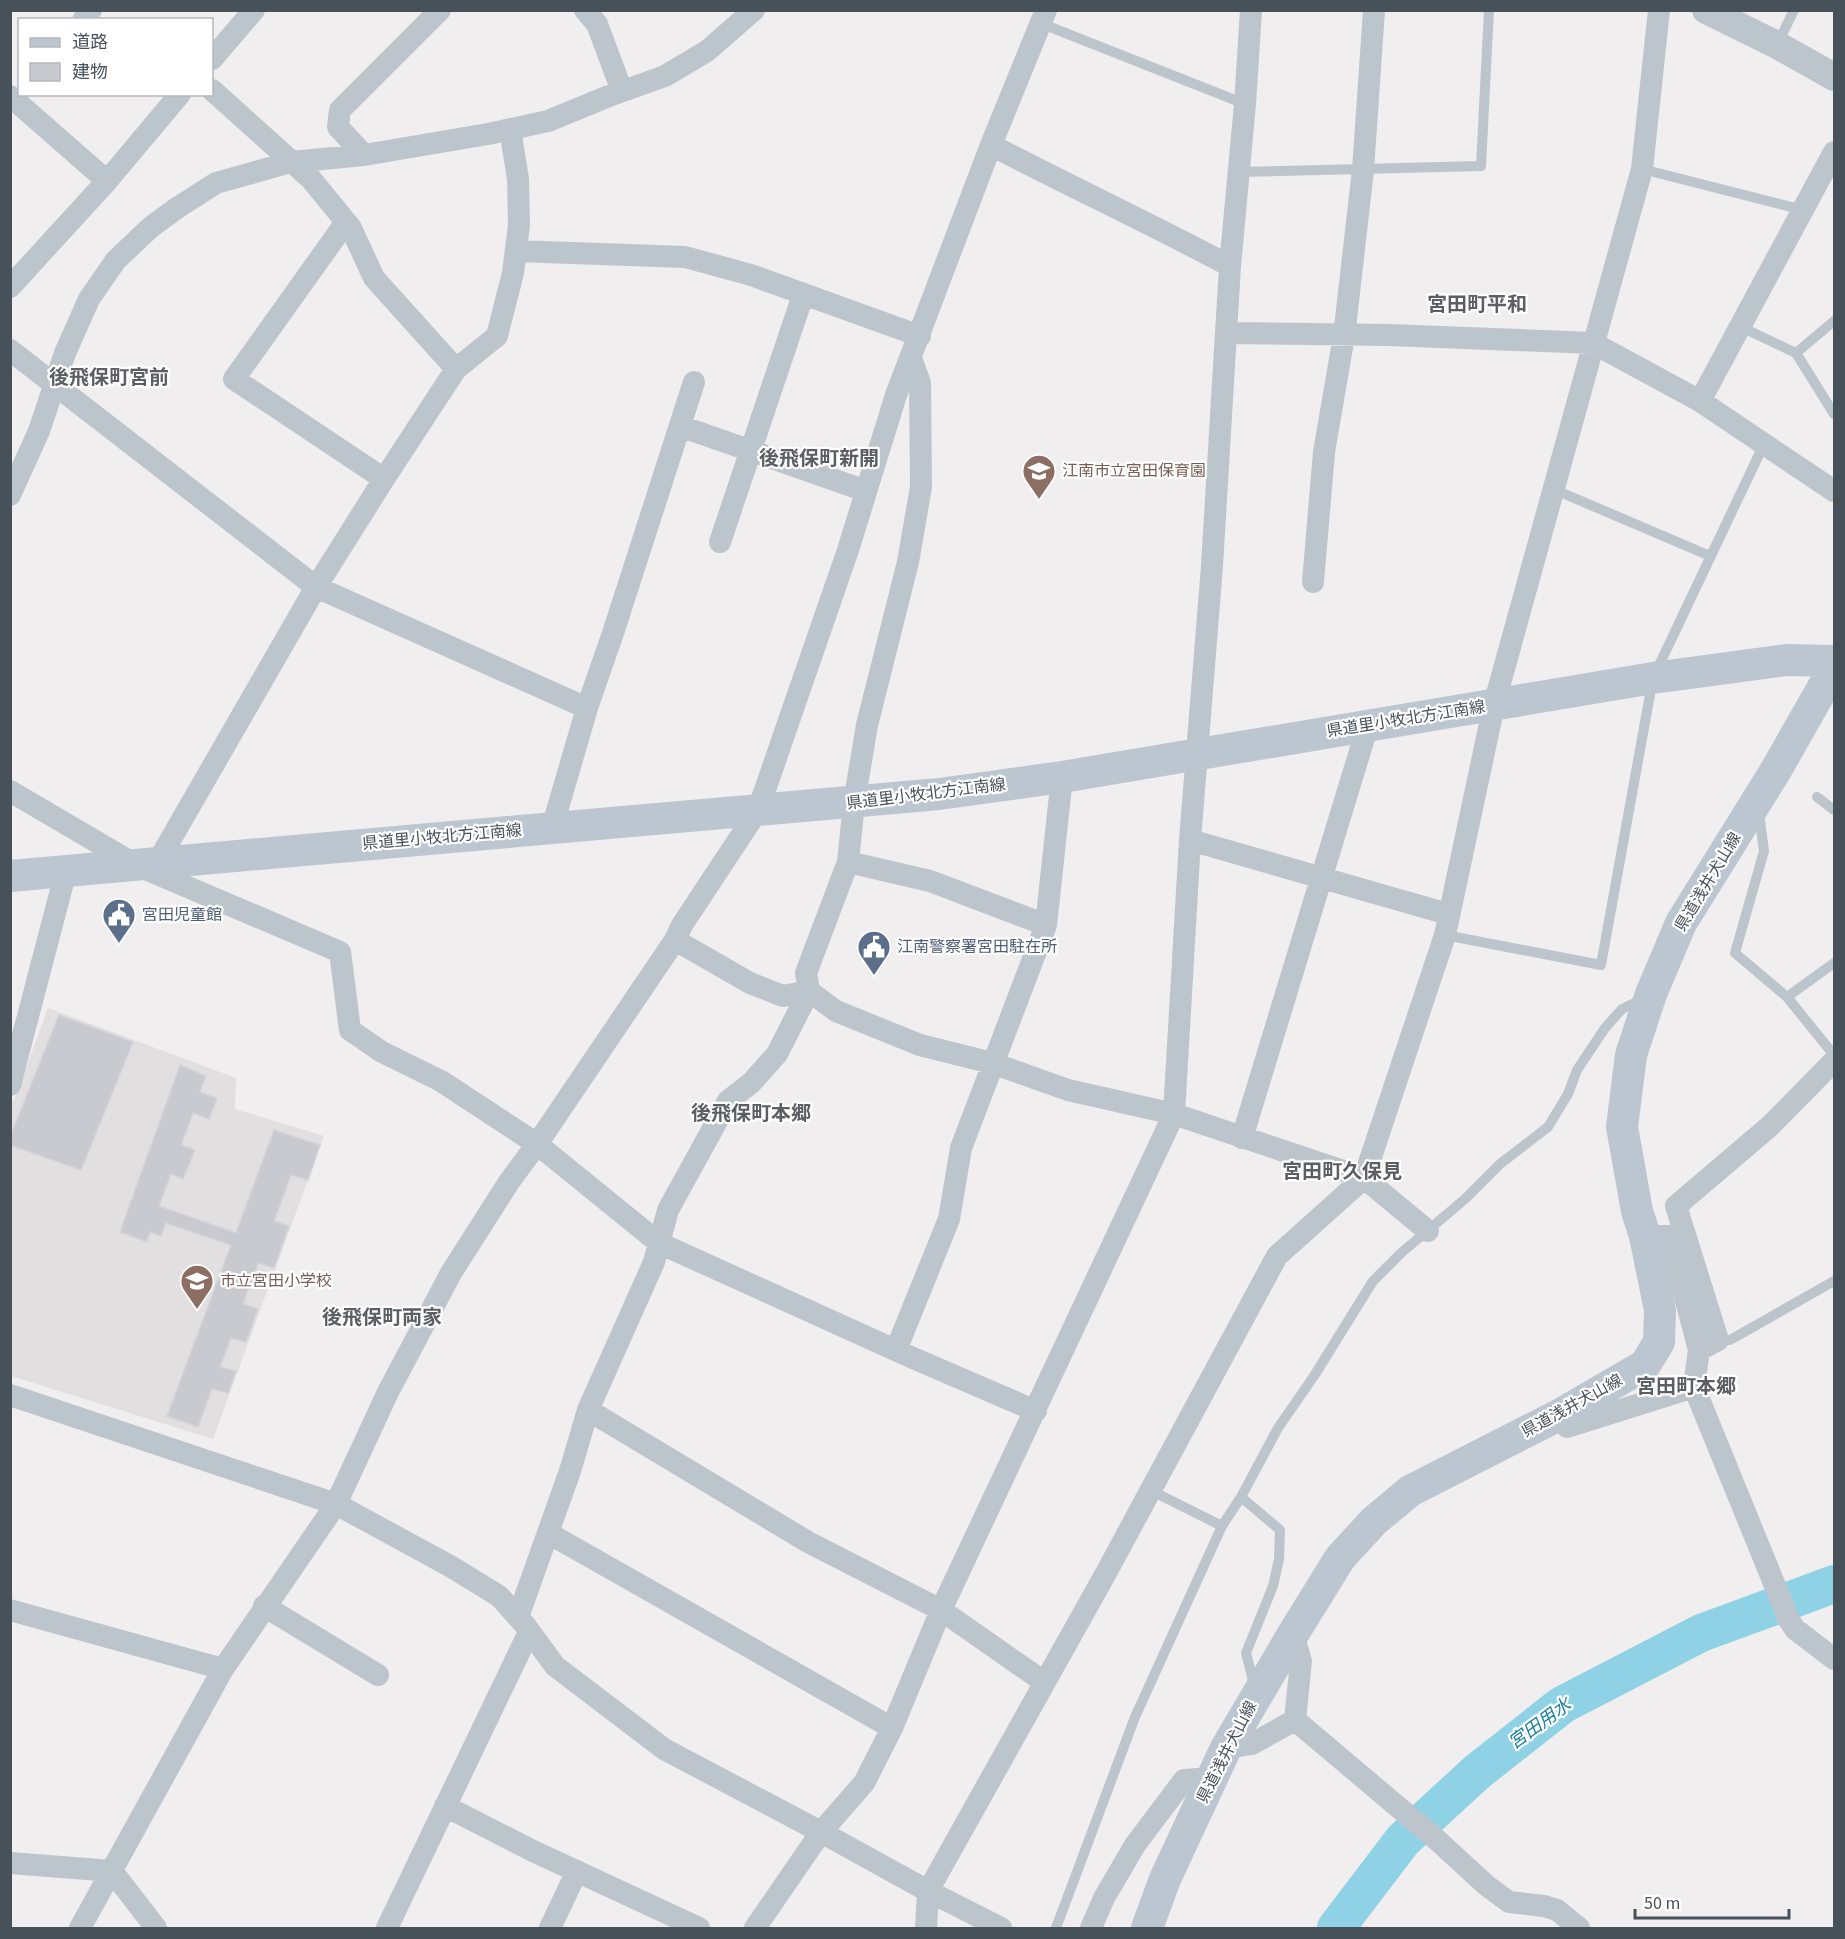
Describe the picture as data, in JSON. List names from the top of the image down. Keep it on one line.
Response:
{"streets":{"main road":["県道里小牧北方江南線","県道浅井犬山線"]},"districts":["宮田町平和","後飛保町宮前","後飛保町新開","後飛保町本郷","宮田町久保見","後飛保町両家","宮田町本郷"],"water":["宮田用水"],"places":{"school or university":["江南市立宮田保育園","市立宮田小学校"],"public building":["宮田児童館","江南警察署宮田駐在所"]},"legend":["道路","建物"],"scale_bar":"50 m"}
